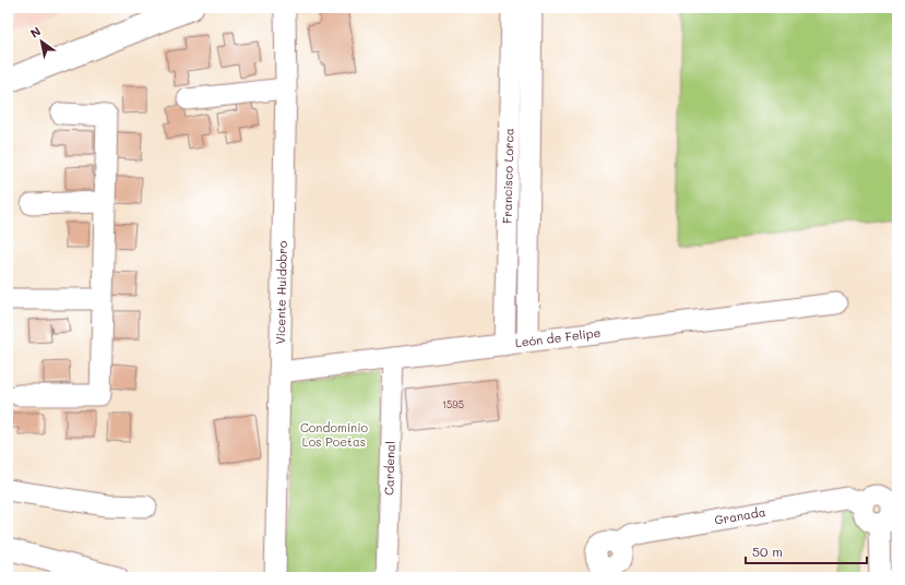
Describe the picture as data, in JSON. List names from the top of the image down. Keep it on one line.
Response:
{"streets":{"street":["Francisco Lorca","Vicente Huidobro","León de Felipe","Cardenal","Granada"]},"crossings":[["Francisco Lorca","León de Felipe"],["Vicente Huidobro","León de Felipe"],["León de Felipe","Cardenal"]],"parks":["Condominio Los Poetas"],"house_numbers":["1595"],"scale_bar":"50 m","north":"top left"}
